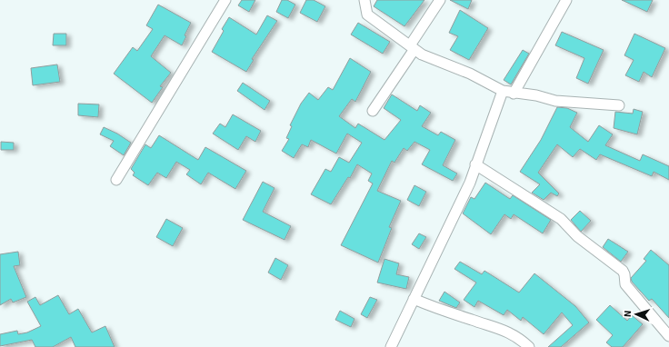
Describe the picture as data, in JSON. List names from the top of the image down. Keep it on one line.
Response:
{"north":"left"}
